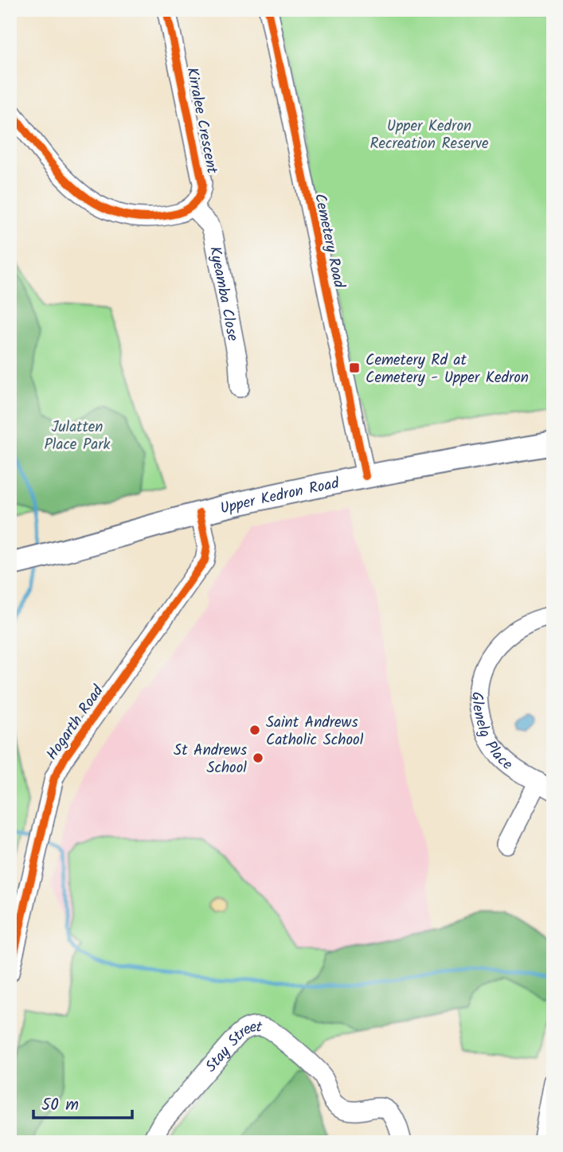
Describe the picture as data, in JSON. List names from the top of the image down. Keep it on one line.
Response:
{"streets":{"main road":["Upper Kedron Road"],"street":["Kirralee Crescent","Cemetery Road","Kyeamba Close","Hogarth Road","Glenelg Place","Stay Street"]},"crossings":[["Kirralee Crescent","Kyeamba Close"],["Cemetery Road","Upper Kedron Road"],["Upper Kedron Road","Hogarth Road"]],"parks":["Upper Kedron Recreation Reserve","Julatten Place Park"],"places":{"transit":["Cemetery Rd at Cemetery - Upper Kedron"],"other":["Saint Andrews Catholic School","St Andrews School"]},"scale_bar":"50 m"}
